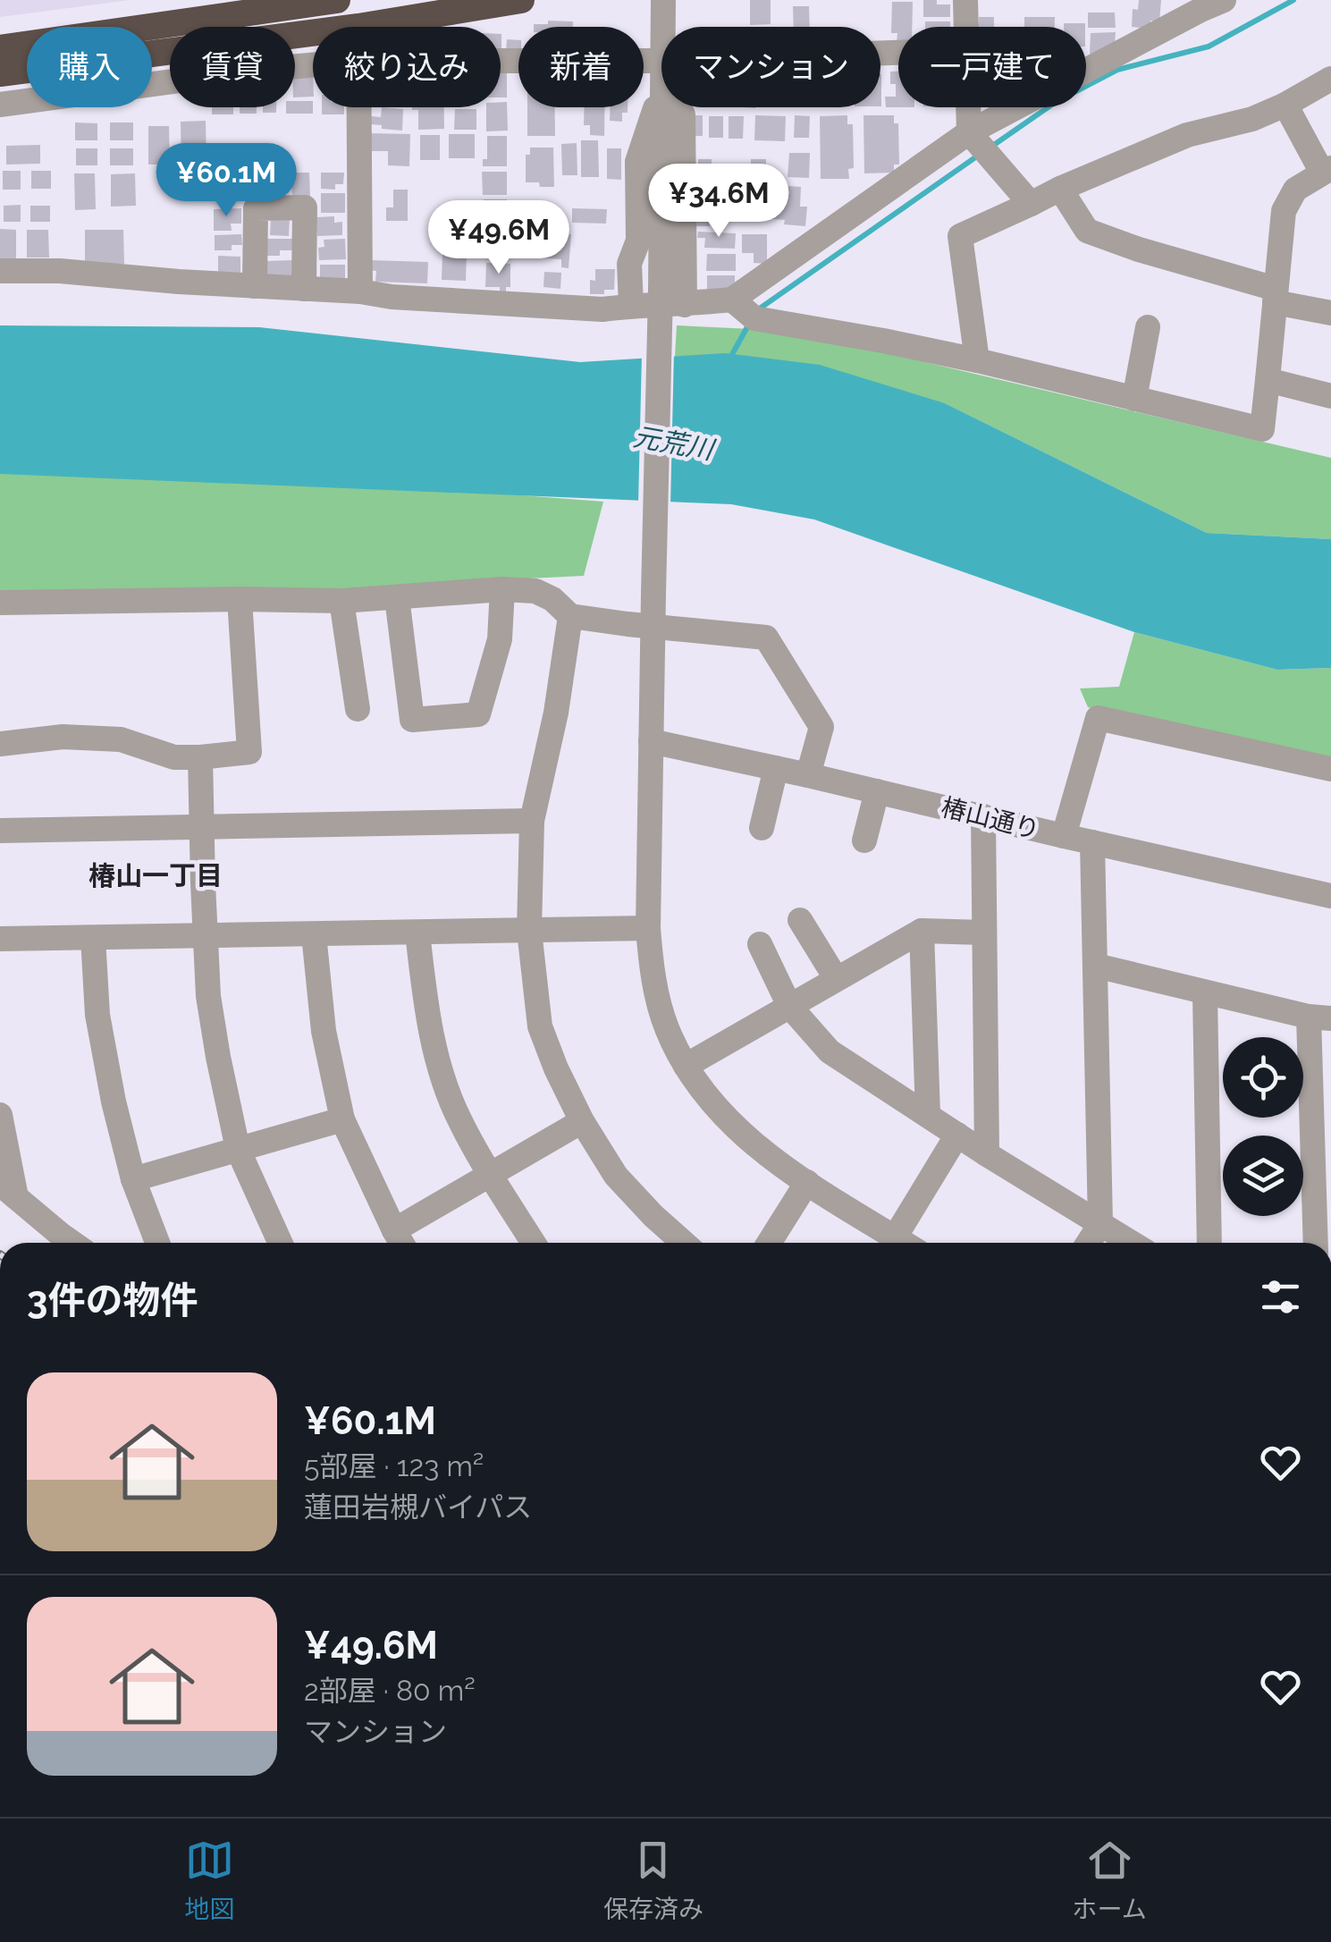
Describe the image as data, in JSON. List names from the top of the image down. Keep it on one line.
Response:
{"streets":{"street":["椿山通り"]},"districts":["椿山一丁目"],"water":["元荒川"],"page":{"chip":["購入","賃貸","絞り込み","新着","マンション","一戸建て"],"price":["¥60.1M","¥34.6M","¥49.6M"],"heading":"3件の物件","list":[{"name":"¥60.1M","note":"5部屋 · 123 m² · 蓮田岩槻バイパス"},{"name":"¥49.6M","note":"2部屋 · 80 m² · マンション"}],"tabs":["地図","保存済み","ホーム"]}}
